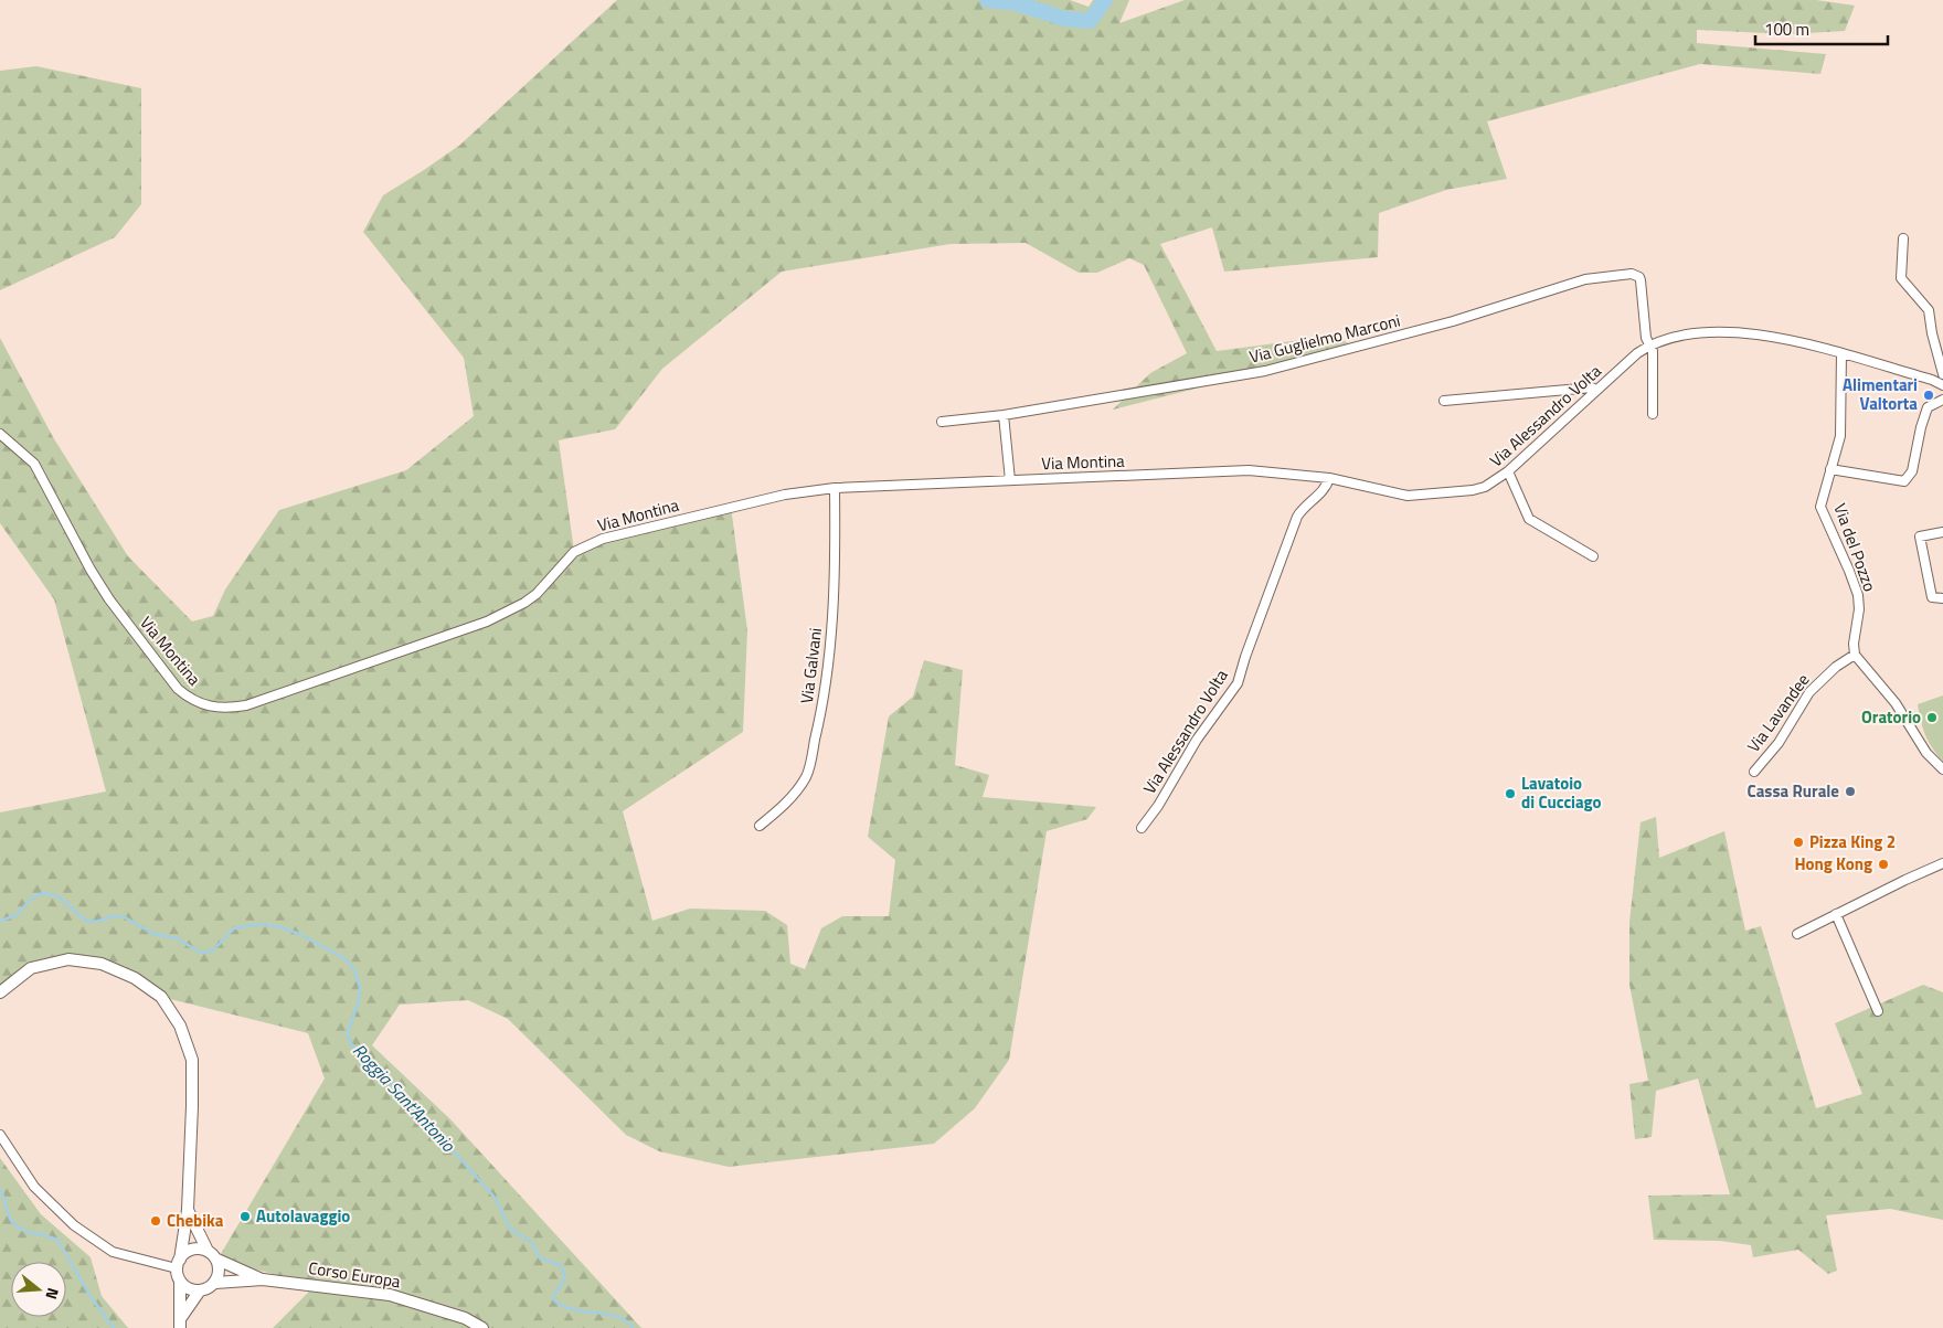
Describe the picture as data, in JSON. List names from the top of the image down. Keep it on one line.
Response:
{"streets":{"main road":["Corso Europa"],"street":["Via Guglielmo Marconi","Via Alessandro Volta","Via Montina","Via del Pozzo","Via Galvani","Via Lavandee"]},"crossings":[["Via Guglielmo Marconi","Via Alessandro Volta"],["Via Alessandro Volta","Via Montina"],["Via Alessandro Volta","Via del Pozzo"],["Via Montina","Via Galvani"],["Via del Pozzo","Via Lavandee"]],"water":["Roggia Sant'Antonio"],"places":["Alimentari Valtorta","Oratorio","Cassa Rurale","Lavatoio di Cucciago","Pizza King 2","Hong Kong","Autolavaggio","Chebika"],"scale_bar":"100 m","north":"right"}
